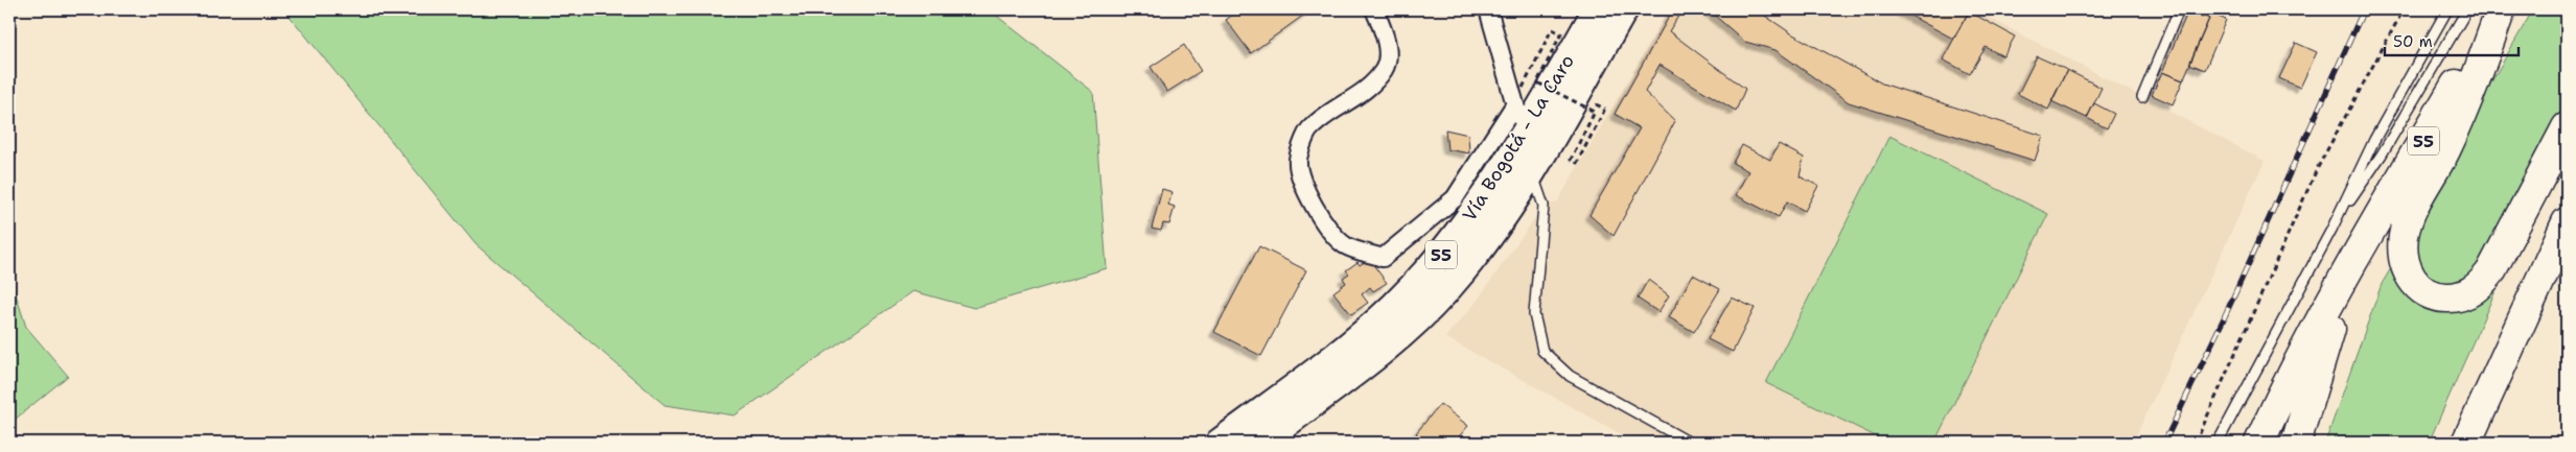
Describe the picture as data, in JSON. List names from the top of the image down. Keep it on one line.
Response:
{"streets":{"highway":["55"],"main road":["Vía Bogotá - La Caro"]},"scale_bar":"50 m"}
